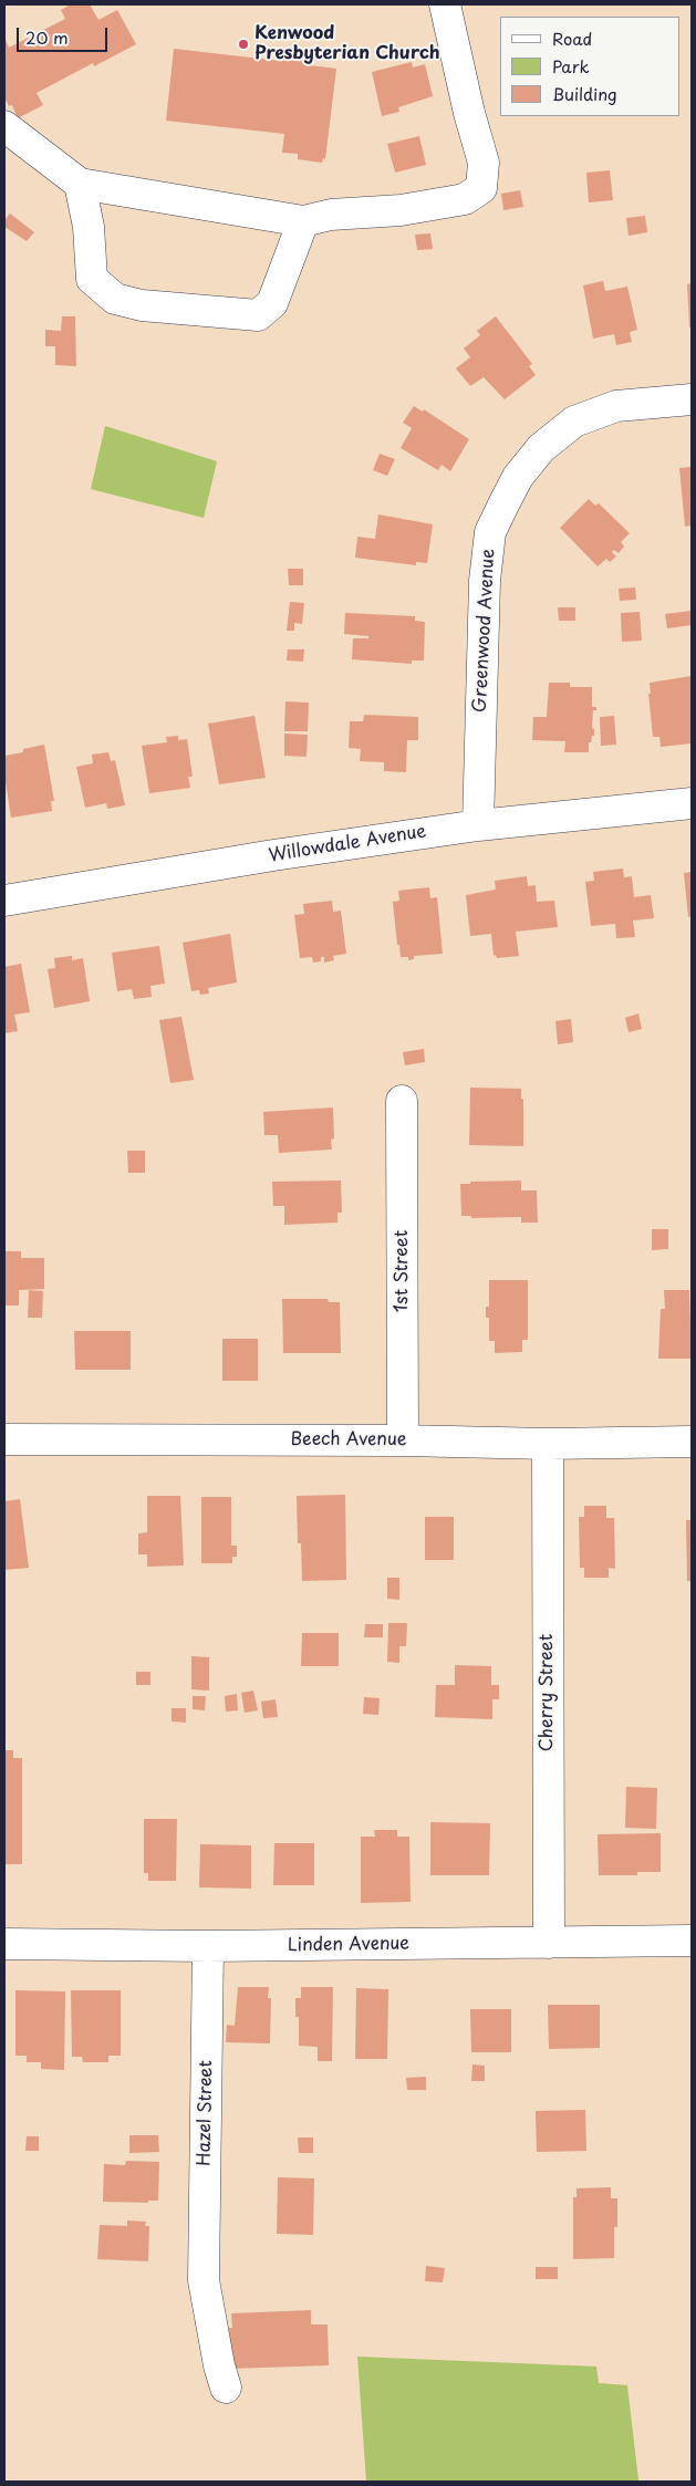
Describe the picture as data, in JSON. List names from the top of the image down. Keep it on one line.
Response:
{"streets":{"street":["Greenwood Avenue","Willowdale Avenue","1st Street","Beech Avenue","Cherry Street","Linden Avenue","Hazel Street"]},"crossings":[["Greenwood Avenue","Willowdale Avenue"],["1st Street","Beech Avenue"],["Beech Avenue","Cherry Street"],["Cherry Street","Linden Avenue"],["Linden Avenue","Hazel Street"]],"places":["Kenwood Presbyterian Church"],"legend":["Road","Park","Building"],"scale_bar":"20 m"}
